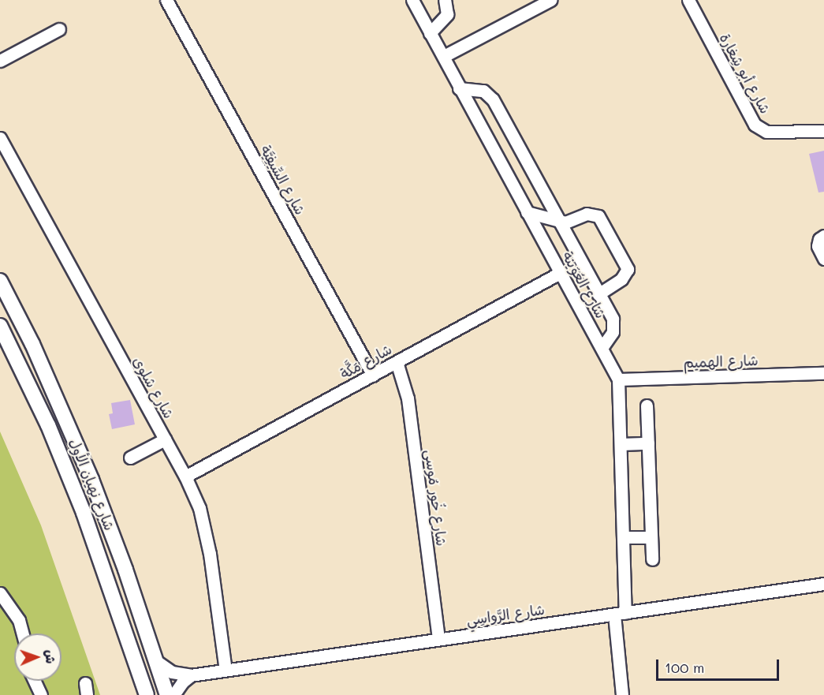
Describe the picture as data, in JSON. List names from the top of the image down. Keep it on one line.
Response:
{"streets":{"main road":["شارع نهيان الأول"],"street":["شارع أبو شِغارة","شارع السِّيفِيَّة","شارع العُوَينة","شارع مَكَّة","شارع الهميم","شارع شلوى","شارع خُور مُوسى","شارع الرَّواسِي"]},"crossings":[["شارع السِّيفِيَّة","شارع مَكَّة"],["شارع العُوَينة","شارع مَكَّة"],["شارع العُوَينة","شارع الهميم"],["شارع العُوَينة","شارع الرَّواسِي"],["شارع مَكَّة","شارع شلوى"],["شارع مَكَّة","شارع خُور مُوسى"],["شارع شلوى","شارع الرَّواسِي"],["شارع نهيان الأول","شارع الرَّواسِي"],["شارع خُور مُوسى","شارع الرَّواسِي"]],"scale_bar":"100 m","north":"right"}
